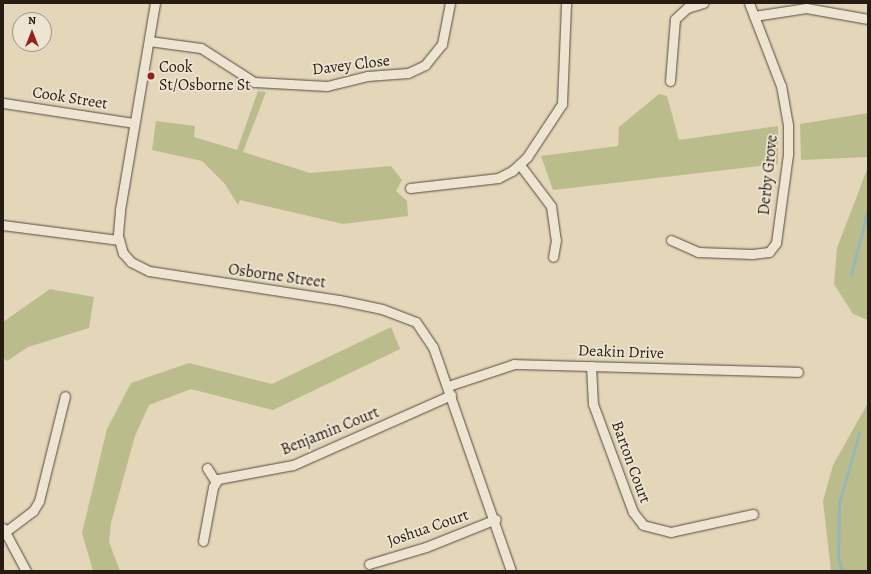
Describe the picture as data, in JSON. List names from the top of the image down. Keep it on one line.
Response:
{"streets":{"street":["Davey Close","Cook Street","Derby Grove","Osborne Street","Deakin Drive","Benjamin Court","Barton Court","Joshua Court"]},"crossings":[["Osborne Street","Deakin Drive"],["Osborne Street","Benjamin Court"],["Osborne Street","Joshua Court"],["Deakin Drive","Benjamin Court"],["Deakin Drive","Barton Court"]],"places":["Cook St/Osborne St"],"north":"top"}
